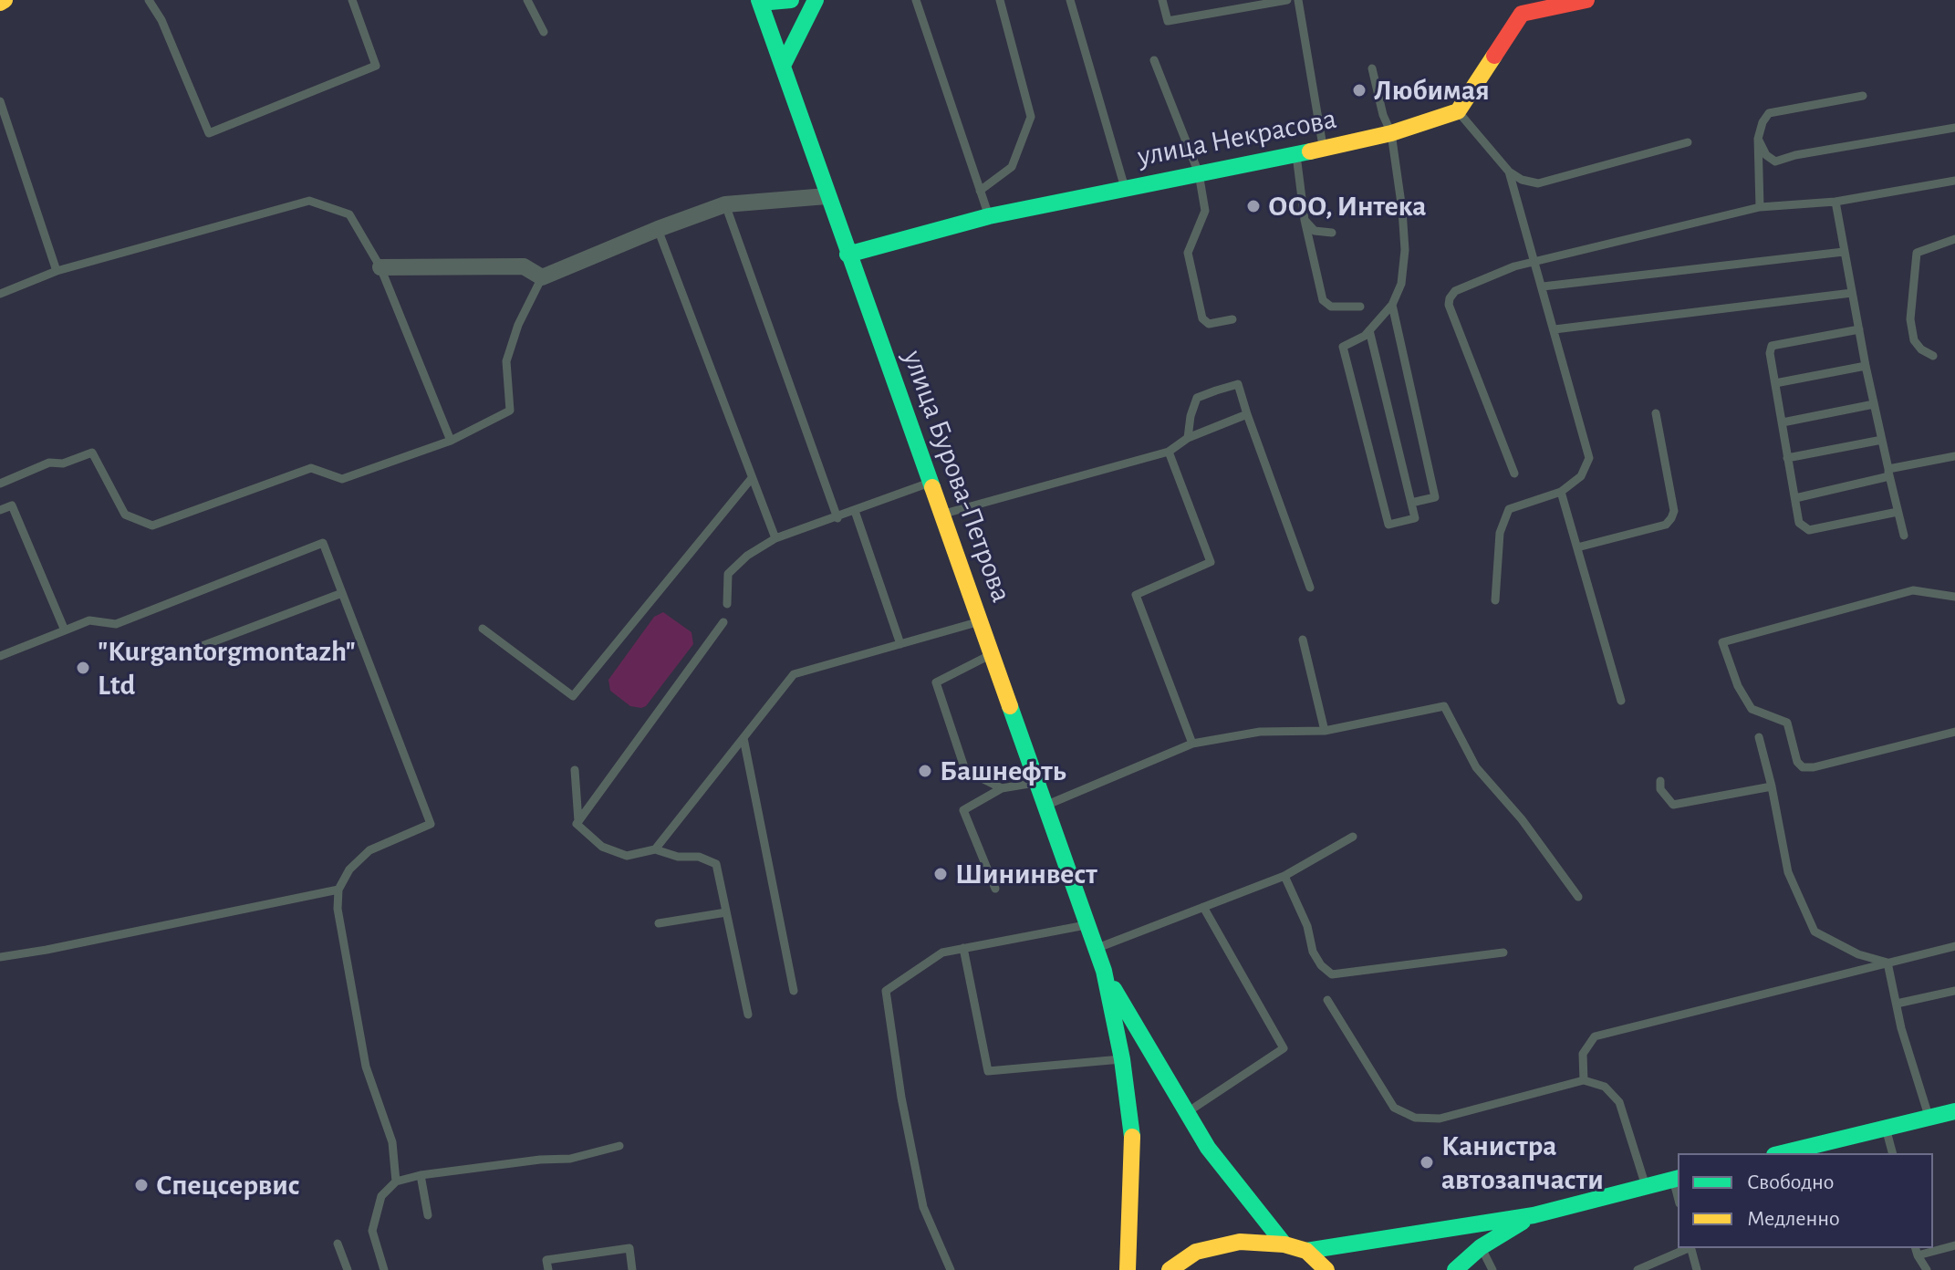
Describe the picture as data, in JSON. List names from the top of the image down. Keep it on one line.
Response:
{"streets":{"main road":["улица Некрасова","улица Бурова-Петрова"]},"crossings":[["улица Некрасова","улица Бурова-Петрова"]],"places":["Любимая","ООО, Интека","\"Kurgantorgmontazh\" Ltd","Башнефть","Шининвест","Канистра автозапчасти","Спецсервис"],"legend":["Свободно","Медленно"]}
